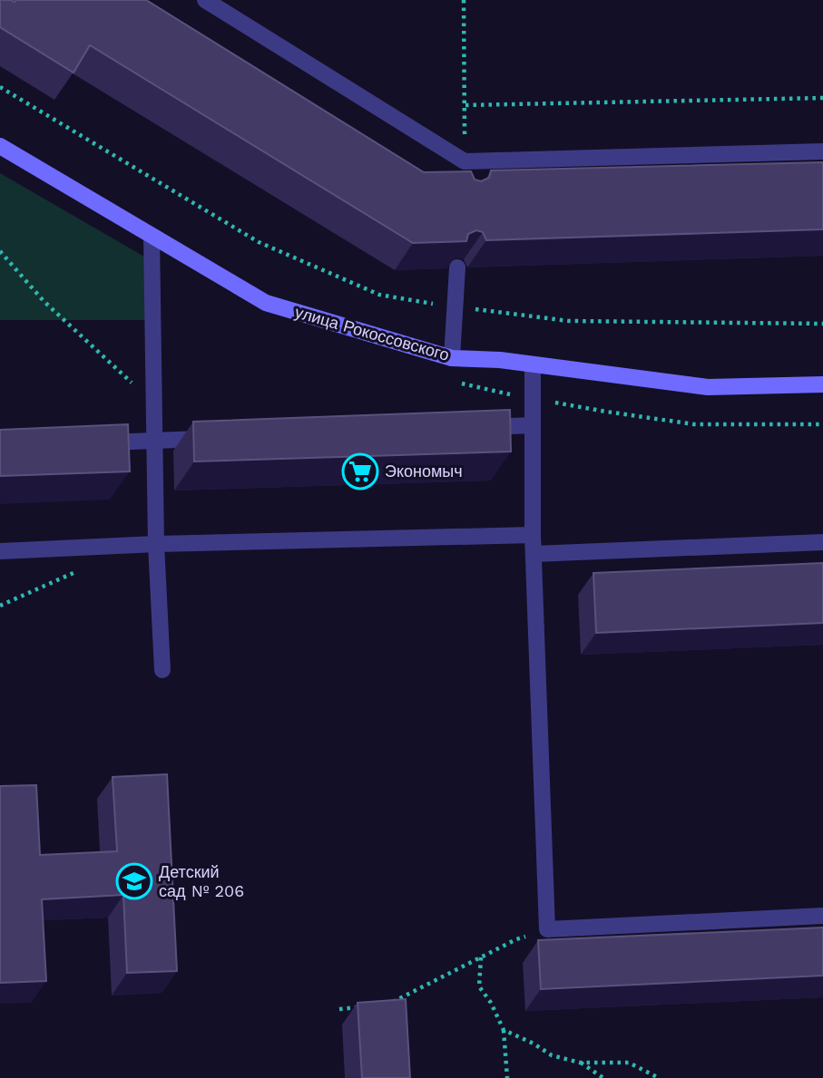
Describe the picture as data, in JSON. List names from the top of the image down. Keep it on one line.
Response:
{"streets":{"street":["улица Рокоссовского"]},"places":{"supermarket":["Экономыч"],"school or university":["Детский сад № 206"]}}
